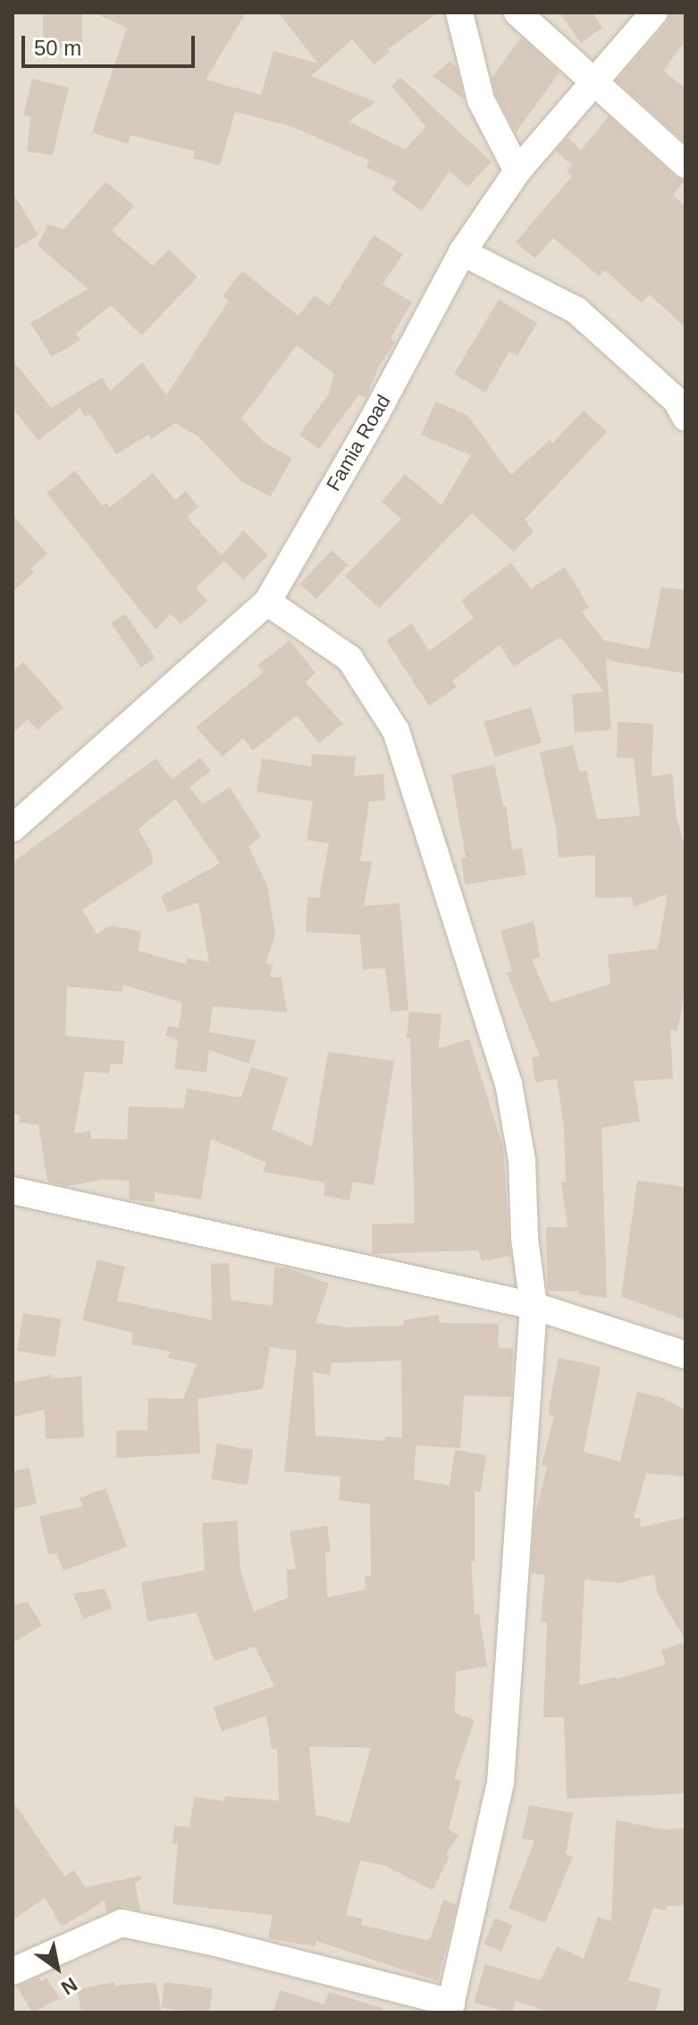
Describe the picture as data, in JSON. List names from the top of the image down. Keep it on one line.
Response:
{"streets":{"street":["Famia Road"]},"scale_bar":"50 m","north":"bottom right"}
